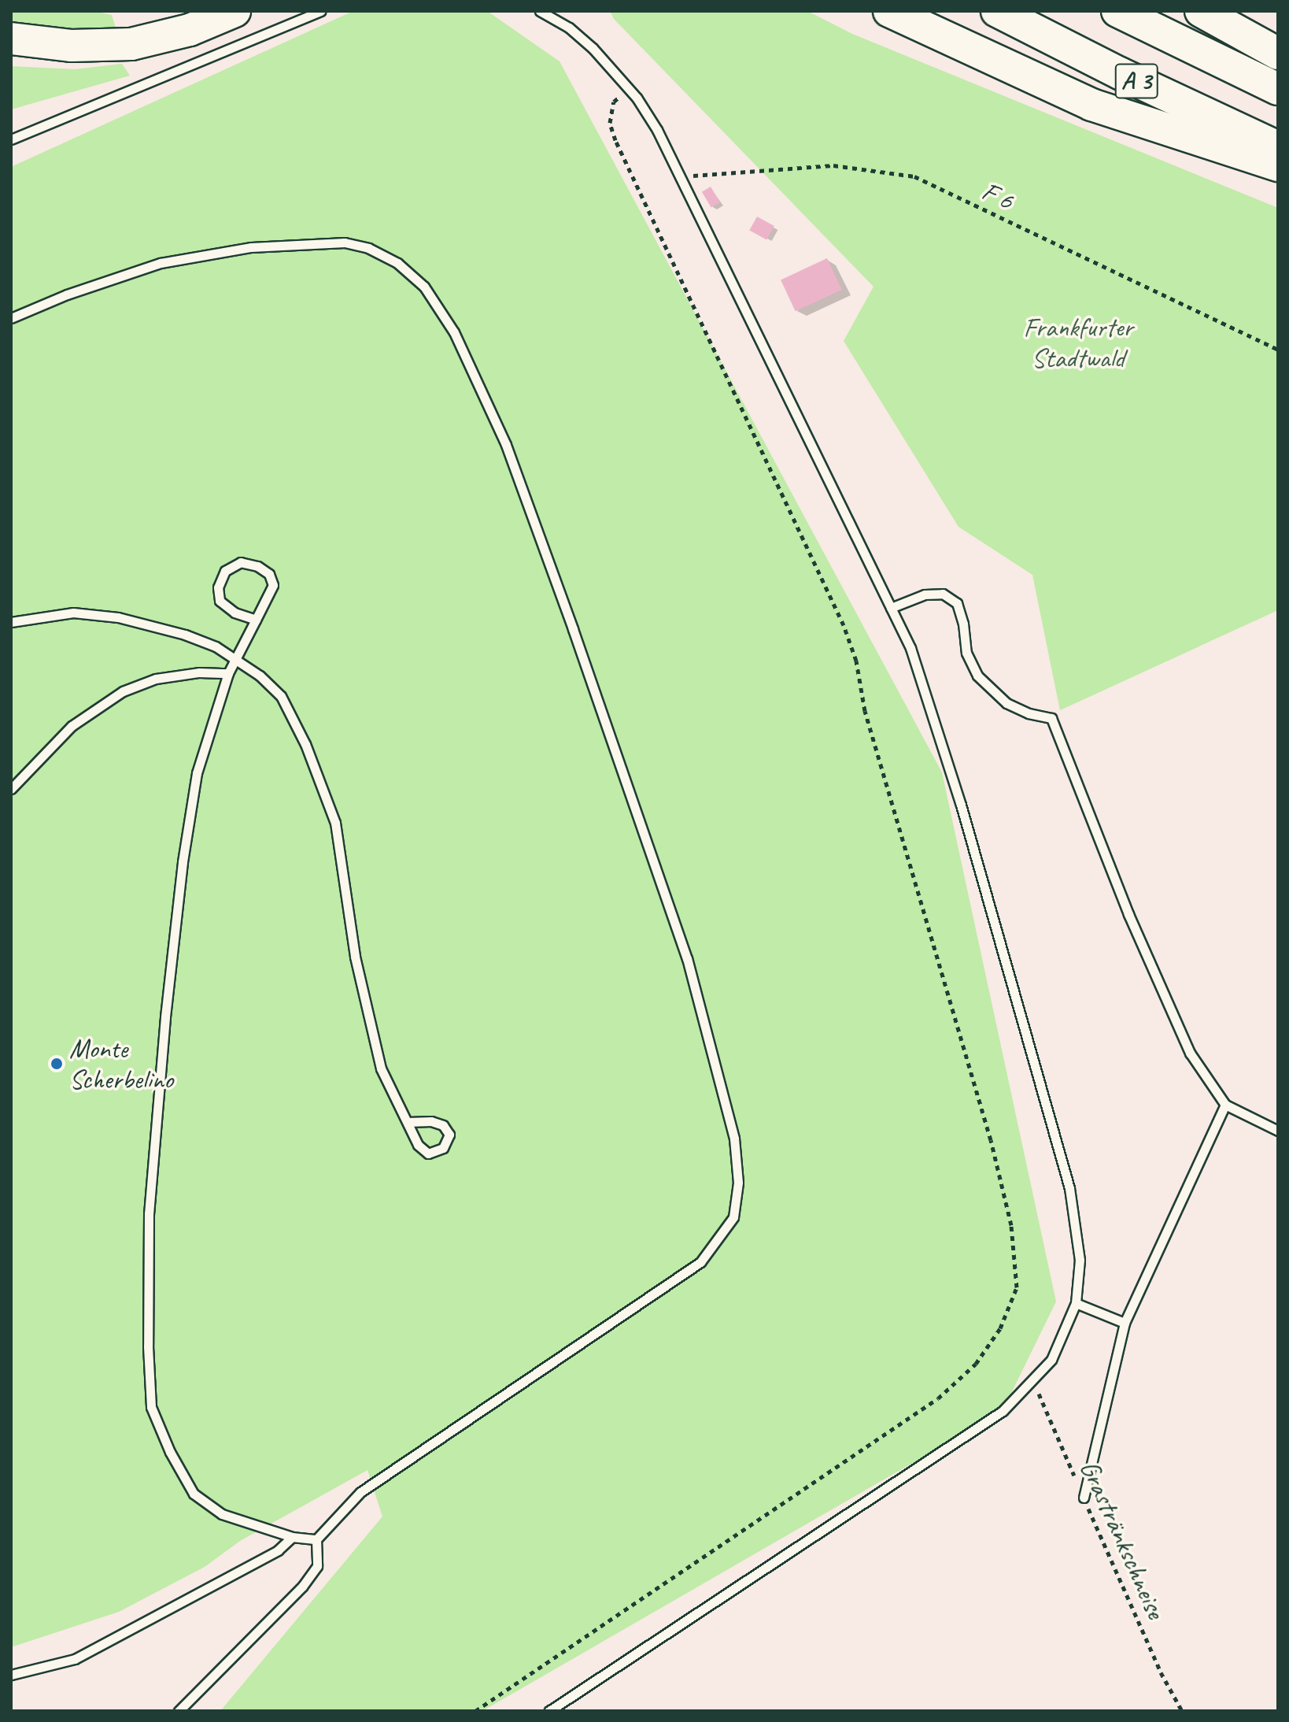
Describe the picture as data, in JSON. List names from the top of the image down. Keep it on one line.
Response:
{"streets":{"highway":["A 3"],"path":["F 6","Grastränkschneise"]},"parks":["Frankfurter Stadtwald"],"places":["Monte Scherbelino"]}
